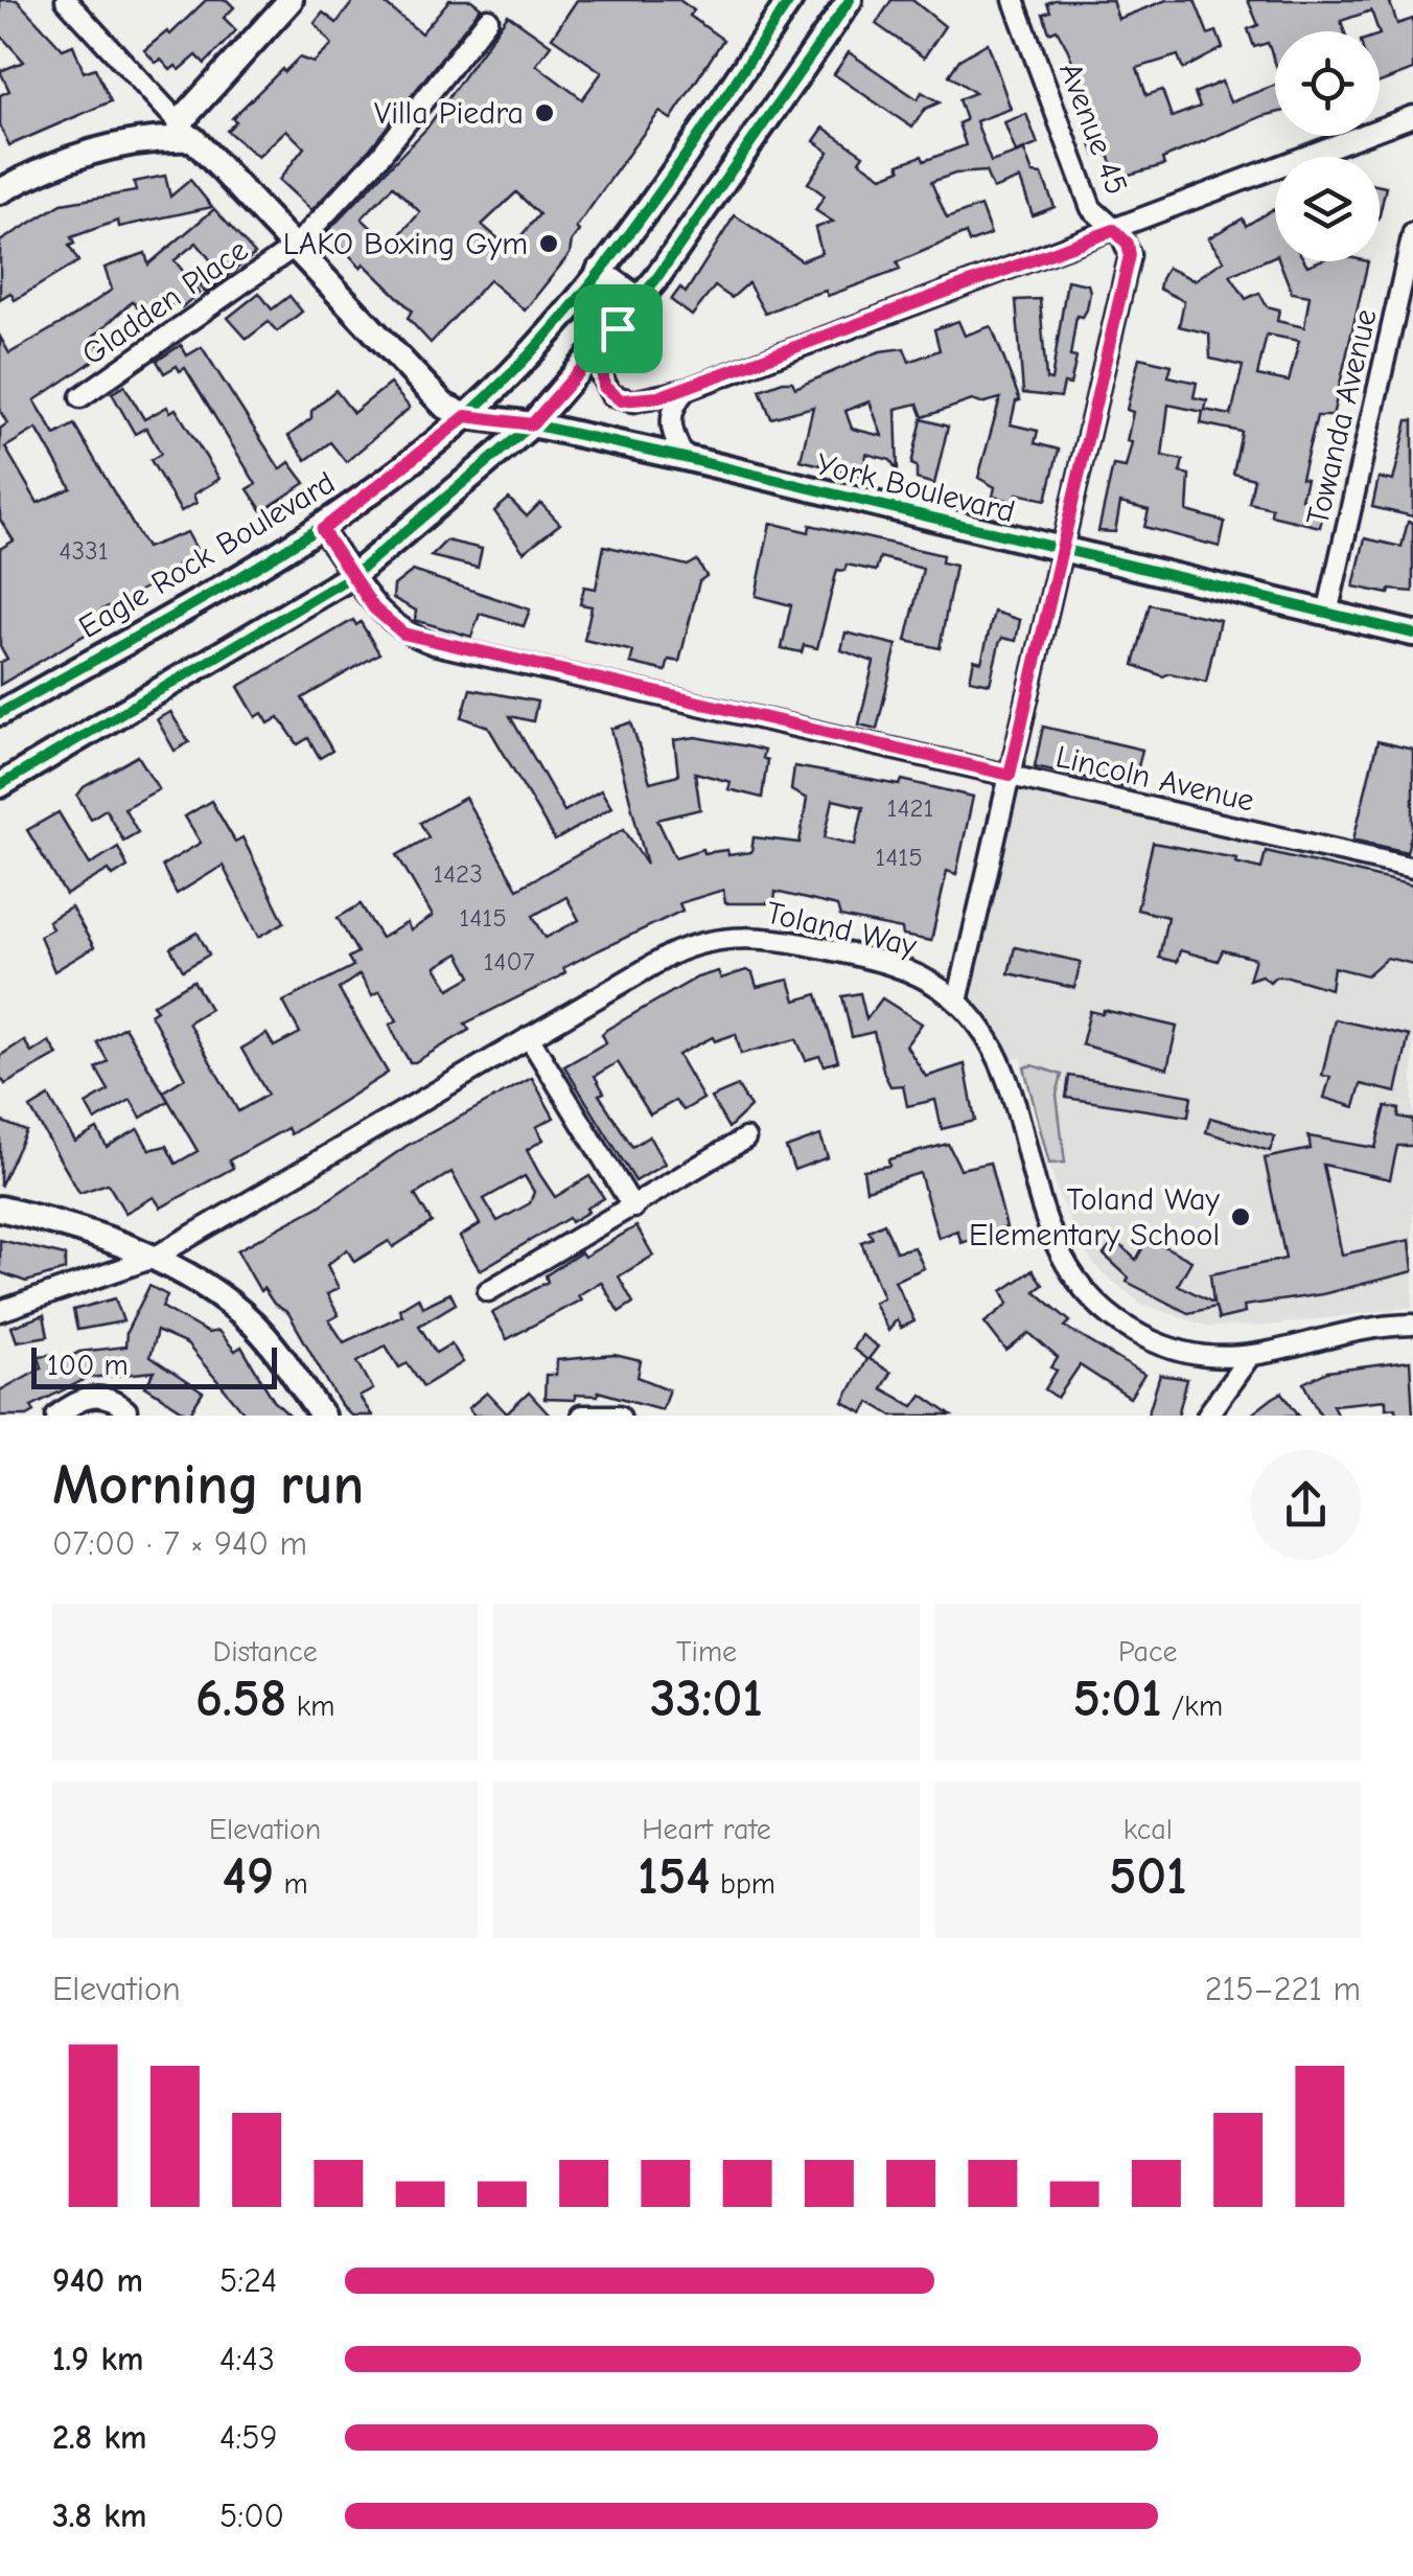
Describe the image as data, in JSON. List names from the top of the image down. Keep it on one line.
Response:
{"streets":{"main road":["York Boulevard","Eagle Rock Boulevard"],"street":["Avenue 45","Gladden Place","Towanda Avenue","Lincoln Avenue","Toland Way"]},"crossings":[["Avenue 45","York Boulevard"],["Avenue 45","Lincoln Avenue"],["Avenue 45","Toland Way"],["Gladden Place","York Boulevard"],["Towanda Avenue","York Boulevard"],["York Boulevard","Eagle Rock Boulevard"],["Eagle Rock Boulevard","Lincoln Avenue"]],"places":["Villa Piedra","LAKO Boxing Gym","Toland Way Elementary School"],"house_numbers":["4331","1421","1415","1423","1415","1407"],"scale_bar":"100 m","page":{"scale":"100 m","heading":["Morning run","07:00 · 7 × 940 m"],"stats":[["Distance","6.58 km"],["Time","33:01"],["Pace","5:01 /km"],["Elevation","49 m"],["Heart rate","154 bpm"],["kcal","501"]],"chart":["Elevation","215–221 m"],"list":[{"name":"940 m","note":"5:24"},{"name":"1.9 km","note":"4:43"},{"name":"2.8 km","note":"4:59"},{"name":"3.8 km","note":"5:00"}]}}
